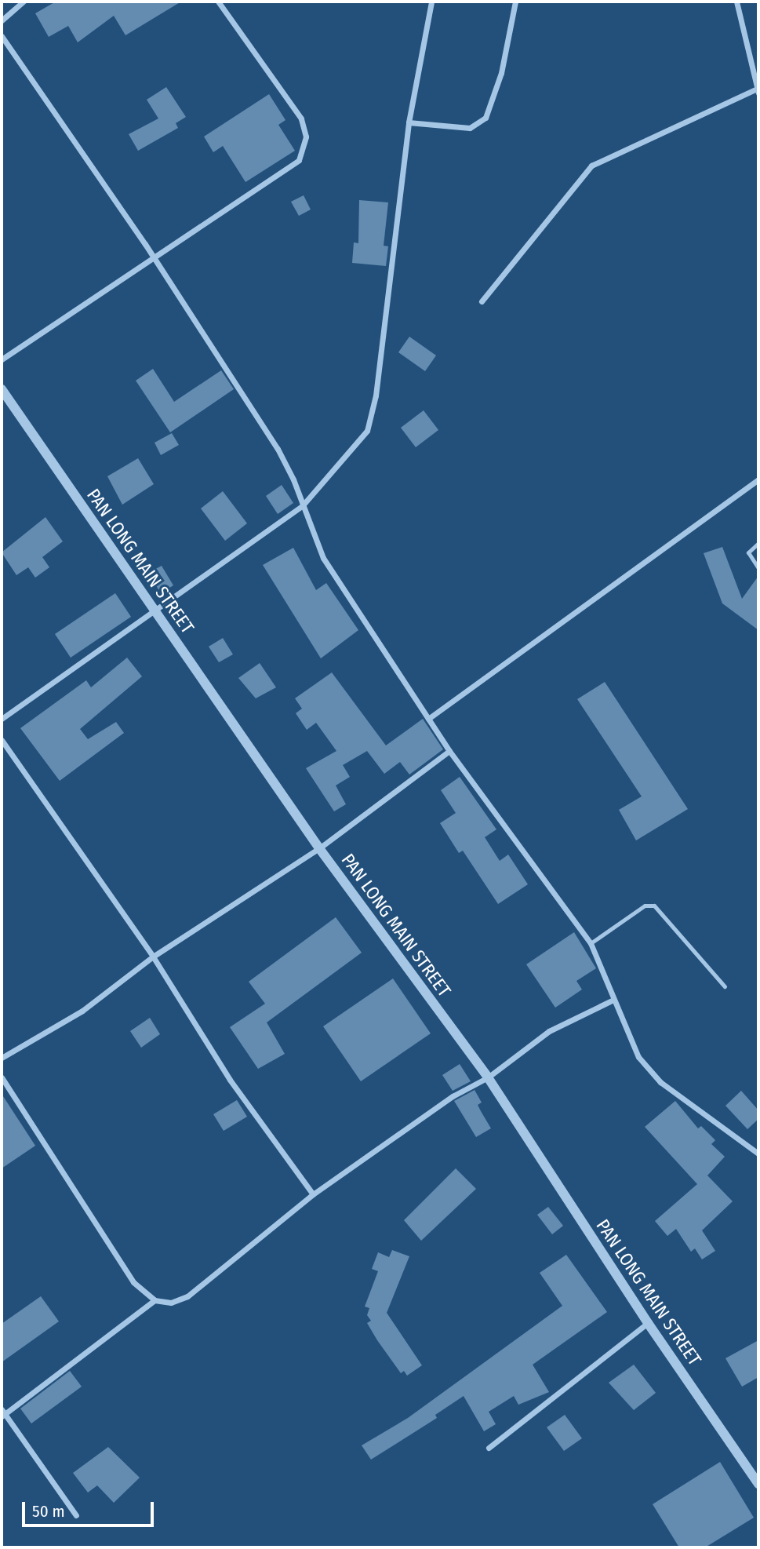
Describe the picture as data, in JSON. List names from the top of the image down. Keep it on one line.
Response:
{"streets":{"street":["PAN LONG MAIN STREET"]},"scale_bar":"50 m"}
